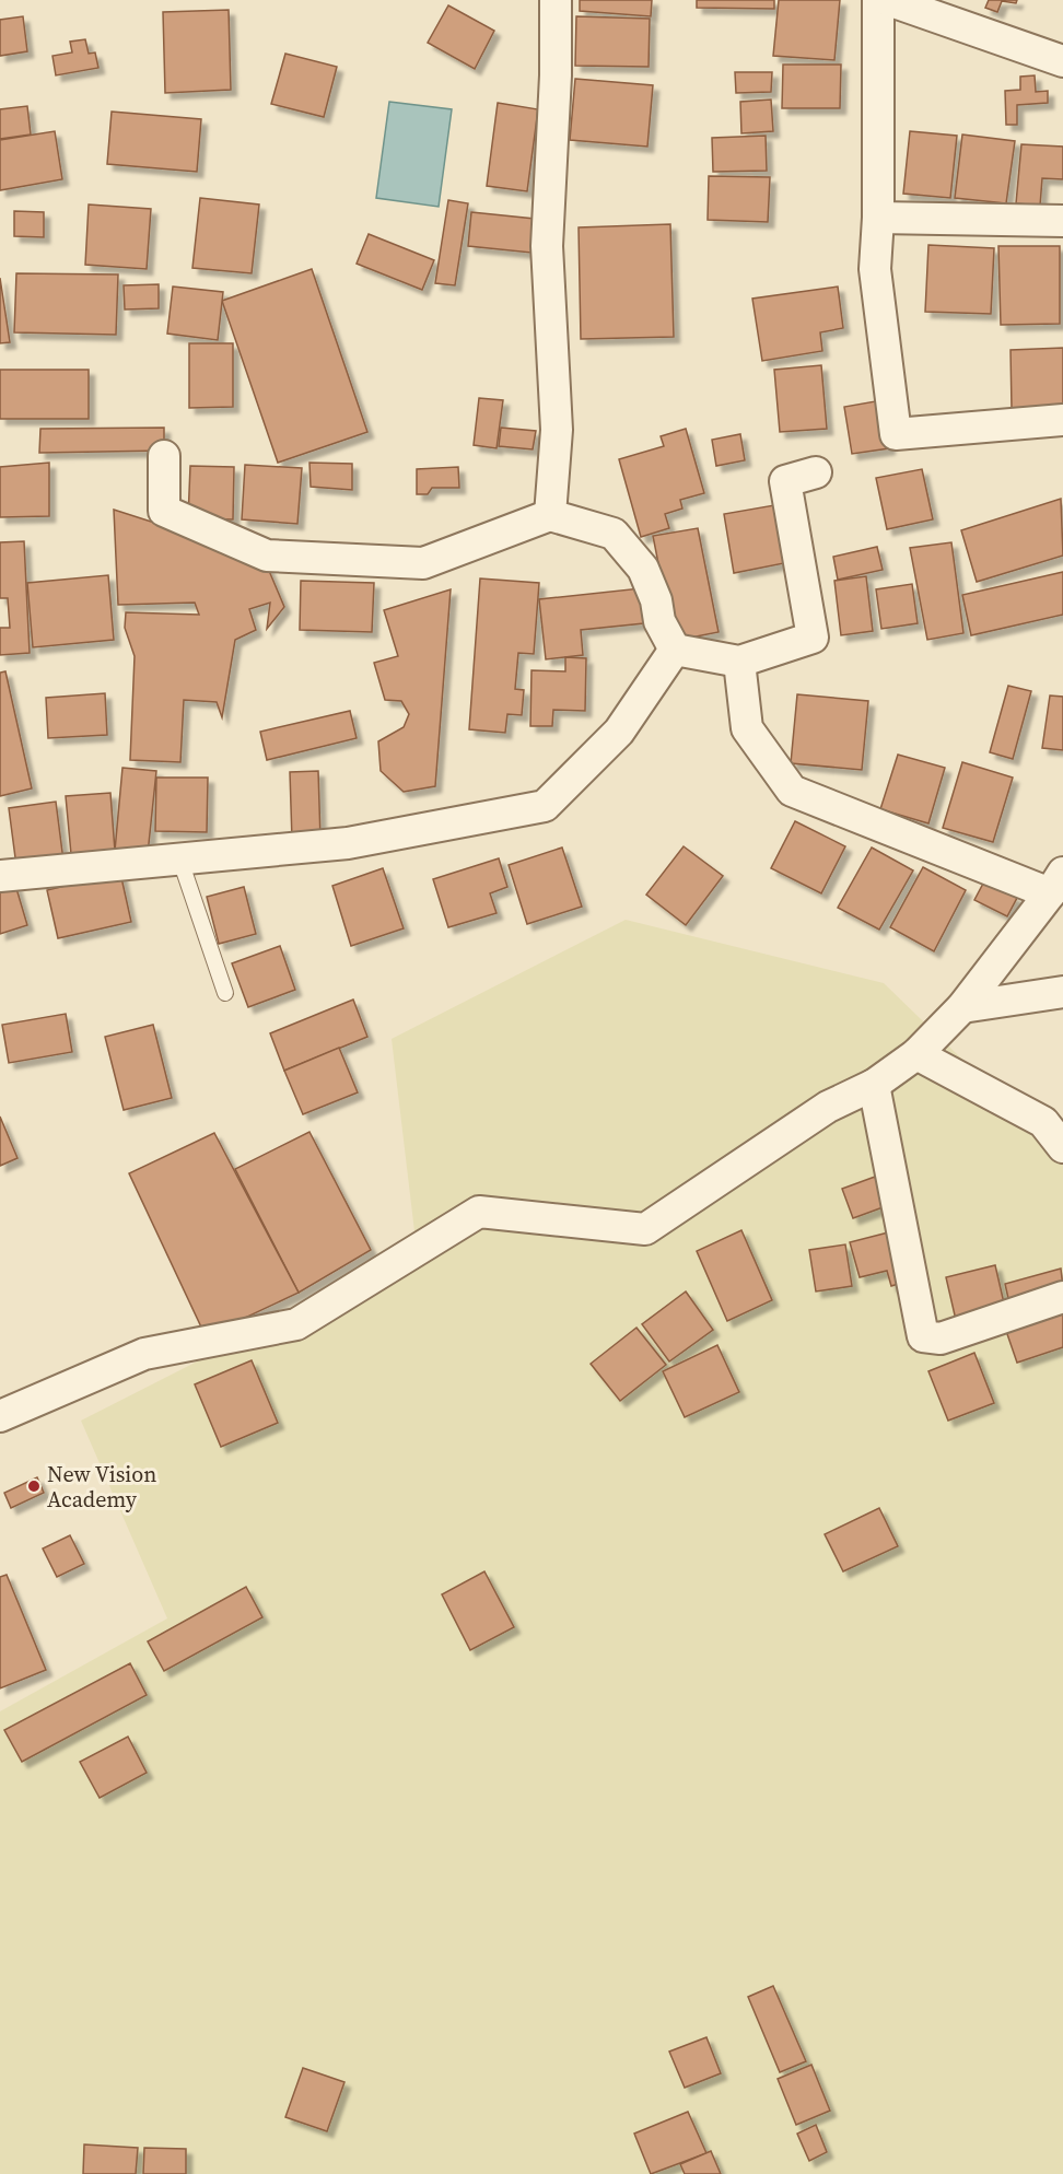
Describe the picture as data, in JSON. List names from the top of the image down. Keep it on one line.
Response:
{"places":["New Vision Academy"]}
